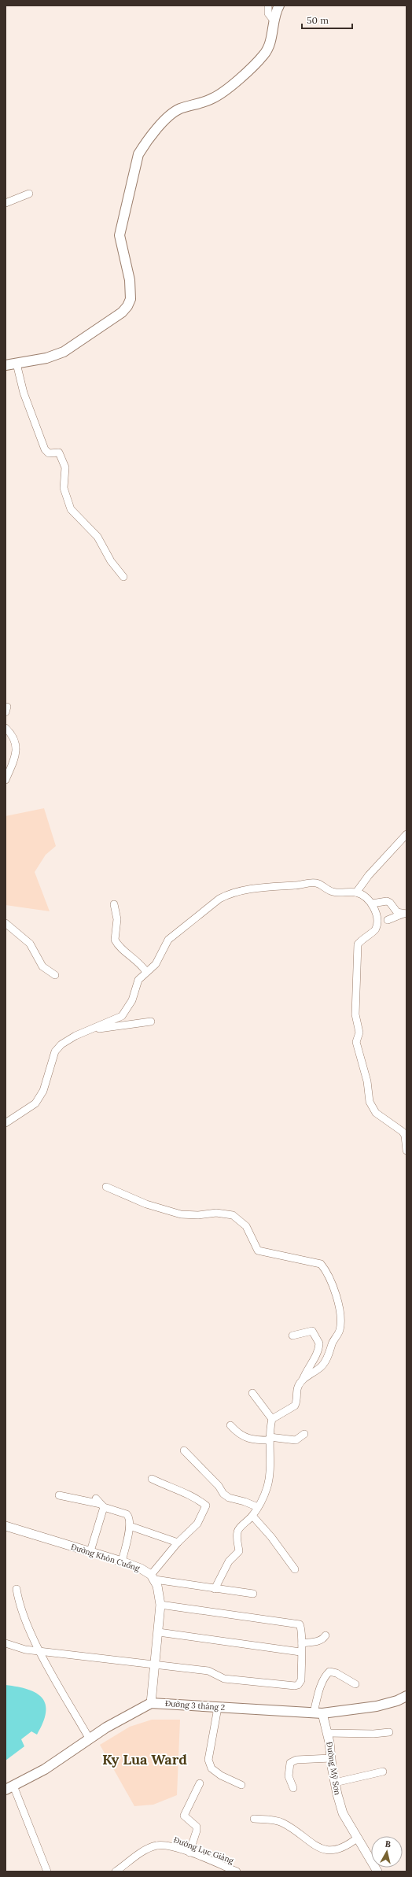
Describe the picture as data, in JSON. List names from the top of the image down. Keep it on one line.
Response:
{"streets":{"main road":["Đường 3 tháng 2"],"street":["Đường Khòn Cuổng","Đường Mỹ Sơn","Đường Lục Giàng"]},"crossings":[["Đường 3 tháng 2","Đường Mỹ Sơn"]],"districts":["Ky Lua Ward"],"scale_bar":"50 m","north":"top"}
